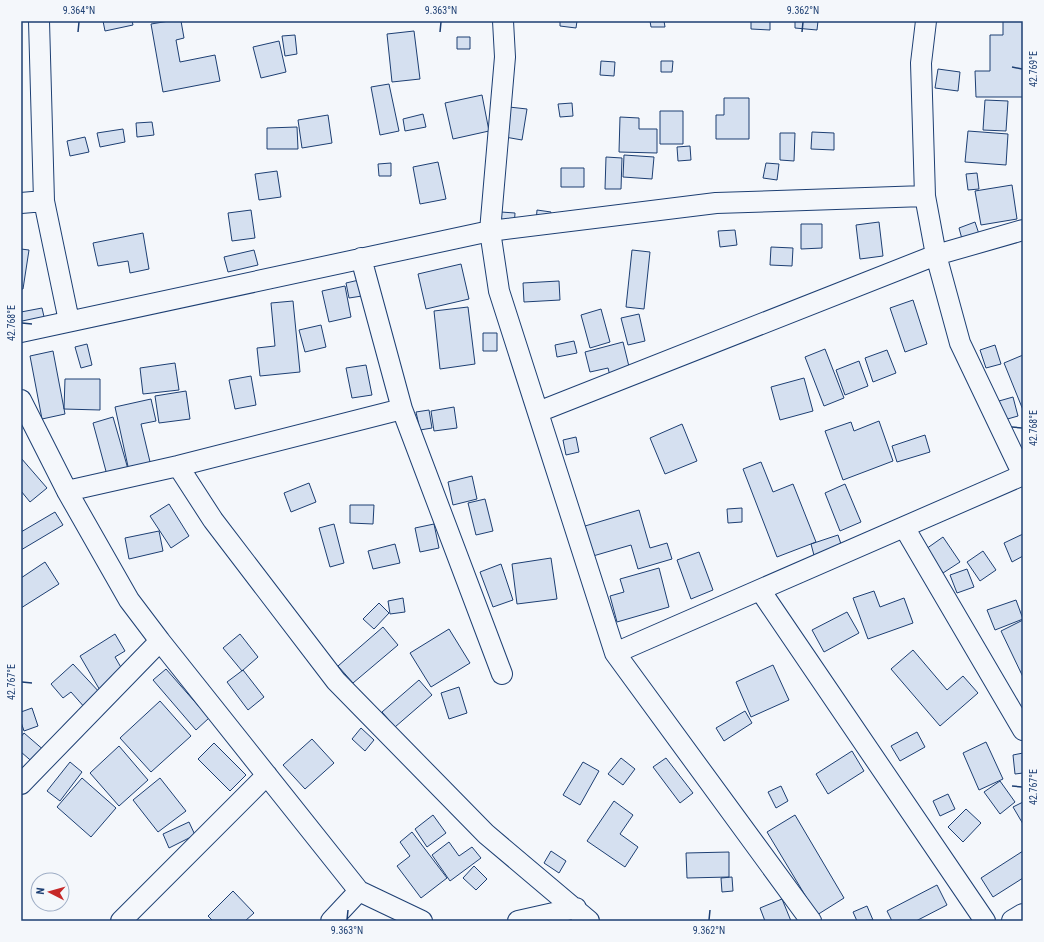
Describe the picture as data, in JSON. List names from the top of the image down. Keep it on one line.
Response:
{"north":"left","coordinates":["9.364°N","9.363°N","9.362°N","42.769°E","42.768°E","42.767°E"]}
